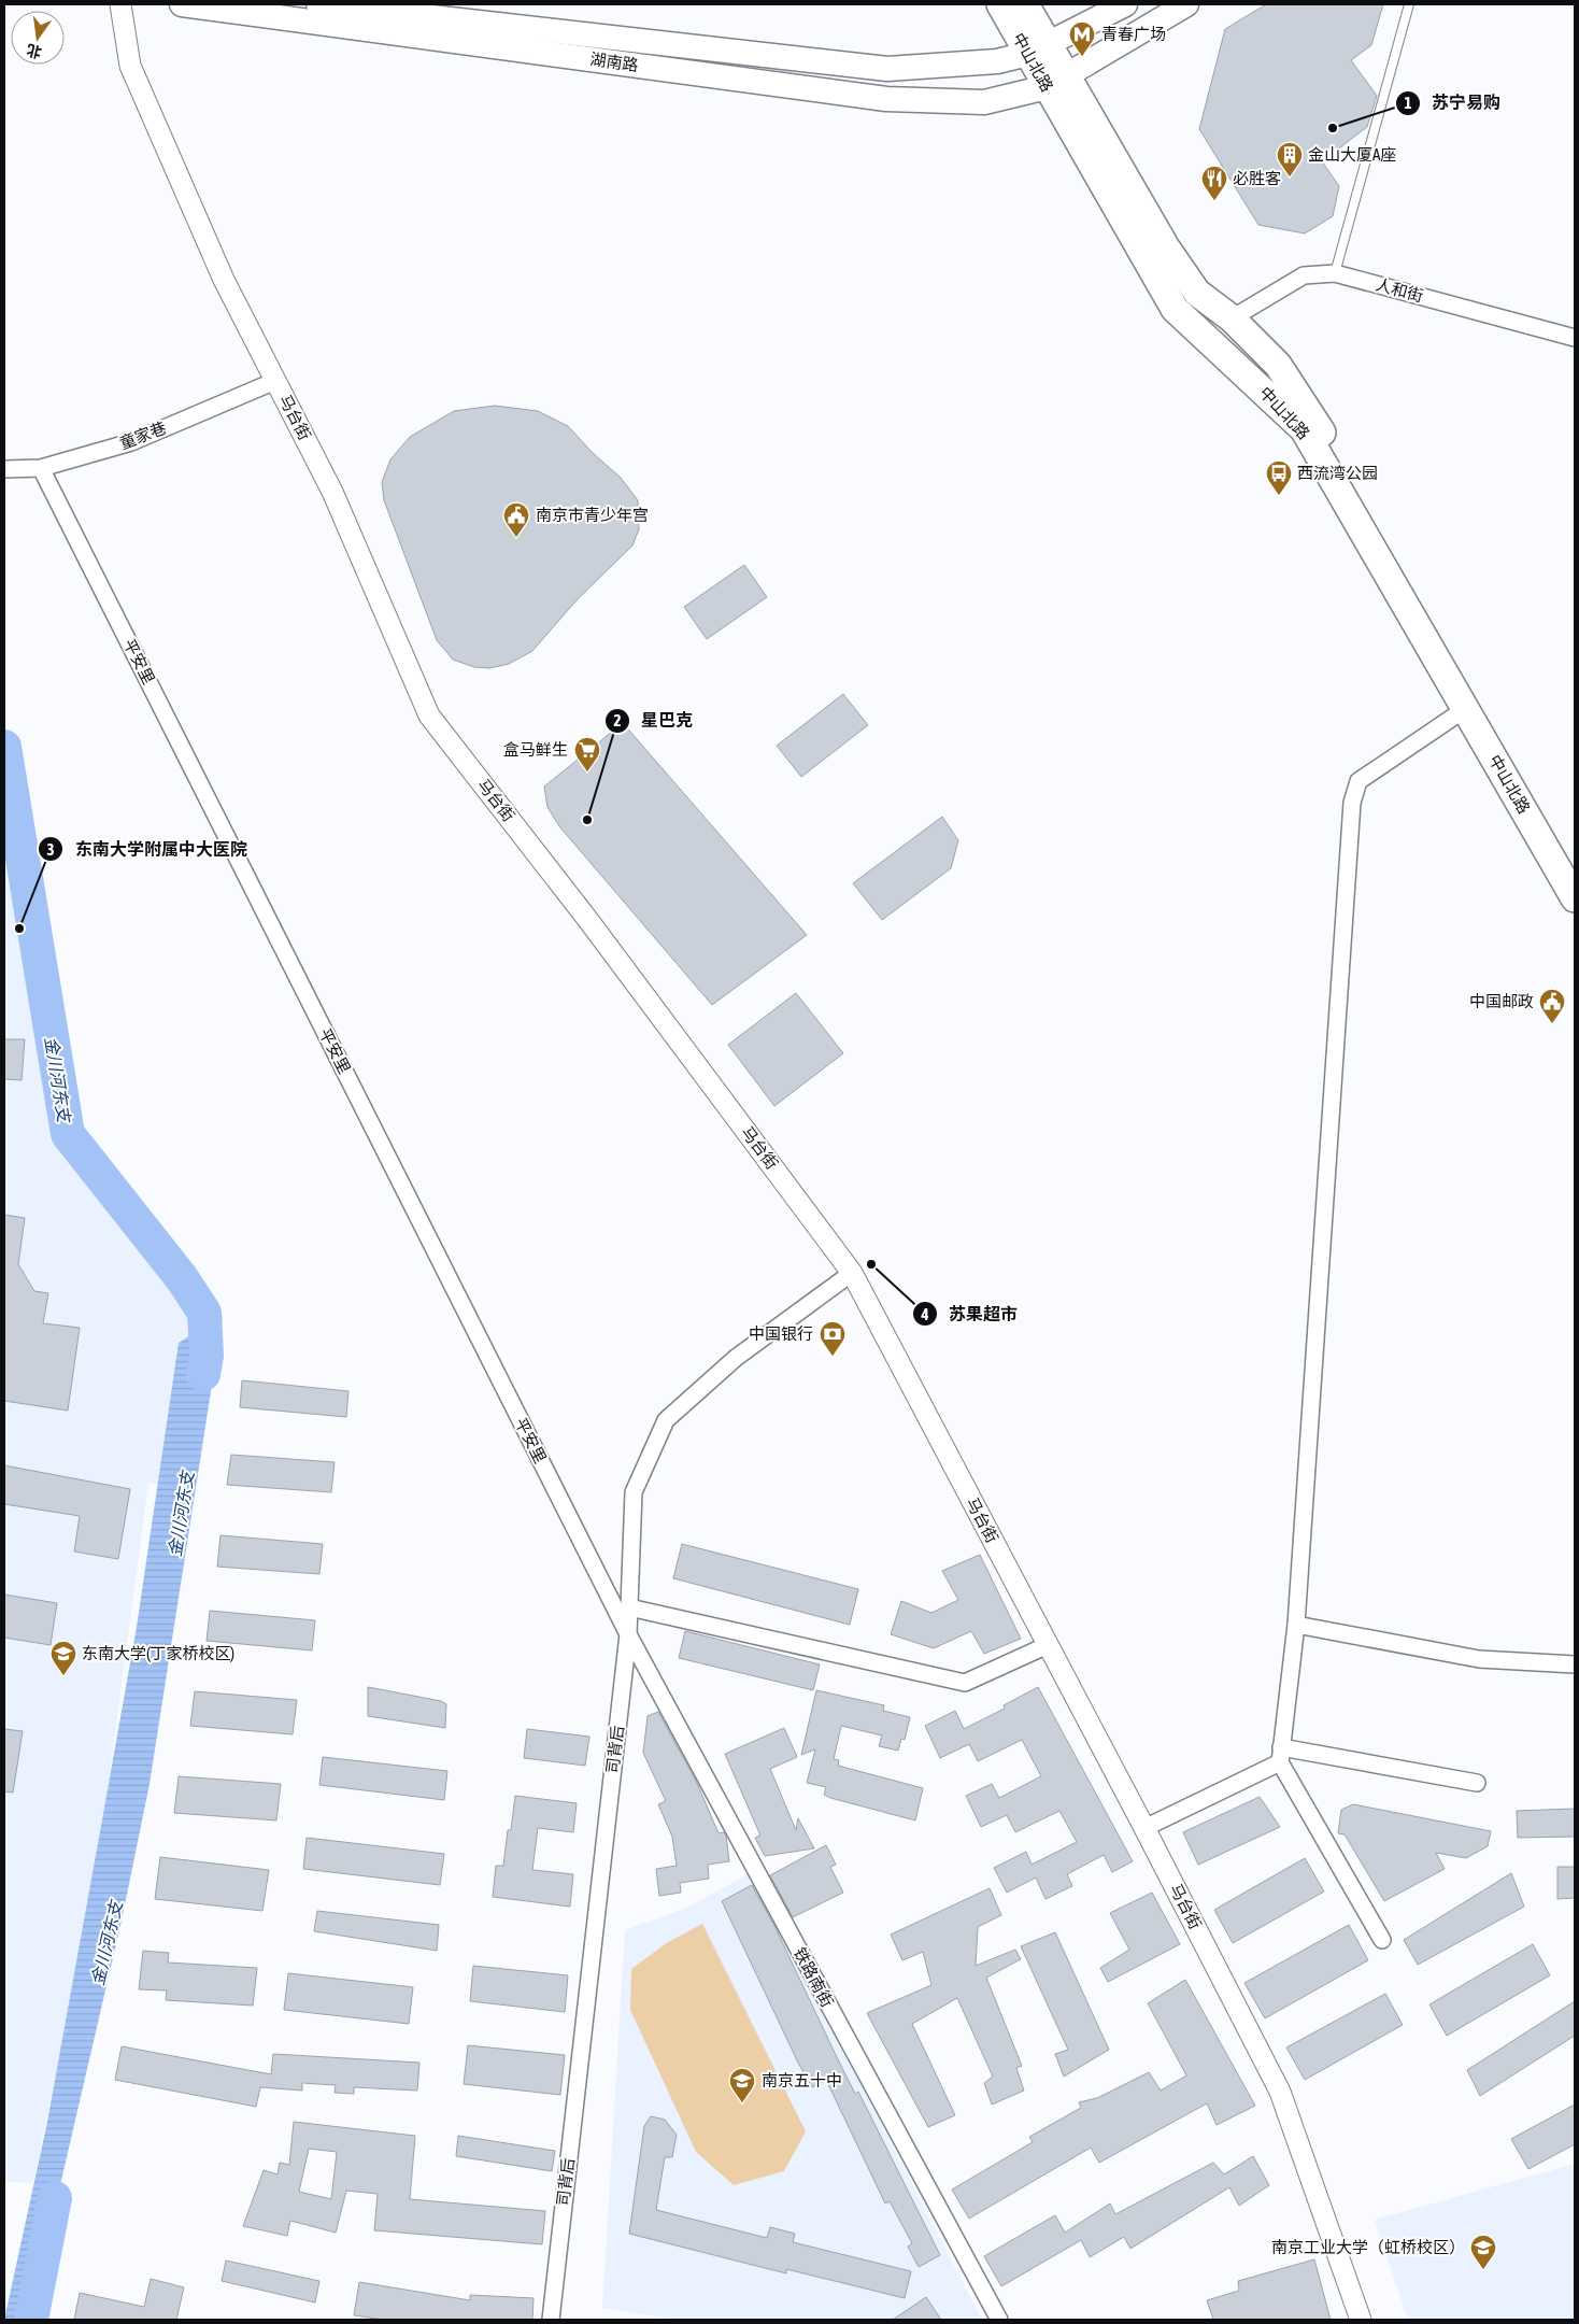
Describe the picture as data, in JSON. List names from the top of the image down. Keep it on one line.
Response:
{"streets":{"main road":["湖南路","中山北路"],"street":["人和街","马台街","童家巷","平安里","司背后","铁路南街"]},"crossings":[["湖南路","中山北路"],["中山北路","人和街"],["马台街","童家巷"],["马台街","司背后"],["童家巷","平安里"],["平安里","司背后"],["平安里","铁路南街"],["司背后","铁路南街"]],"water":["金川河东支"],"places":{"metro station":["青春广场"],"other":["苏宁易购","星巴克","东南大学附属中大医院","苏果超市"],"building":["金山大厦A座"],"restaurant":["必胜客"],"bus stop":["西流湾公园"],"public building":["南京市青少年宫","中国邮政"],"supermarket":["盒马鲜生"],"bank":["中国银行"],"school or university":["东南大学(丁家桥校区)","南京五十中","南京工业大学（虹桥校区）"]},"north":"bottom"}
